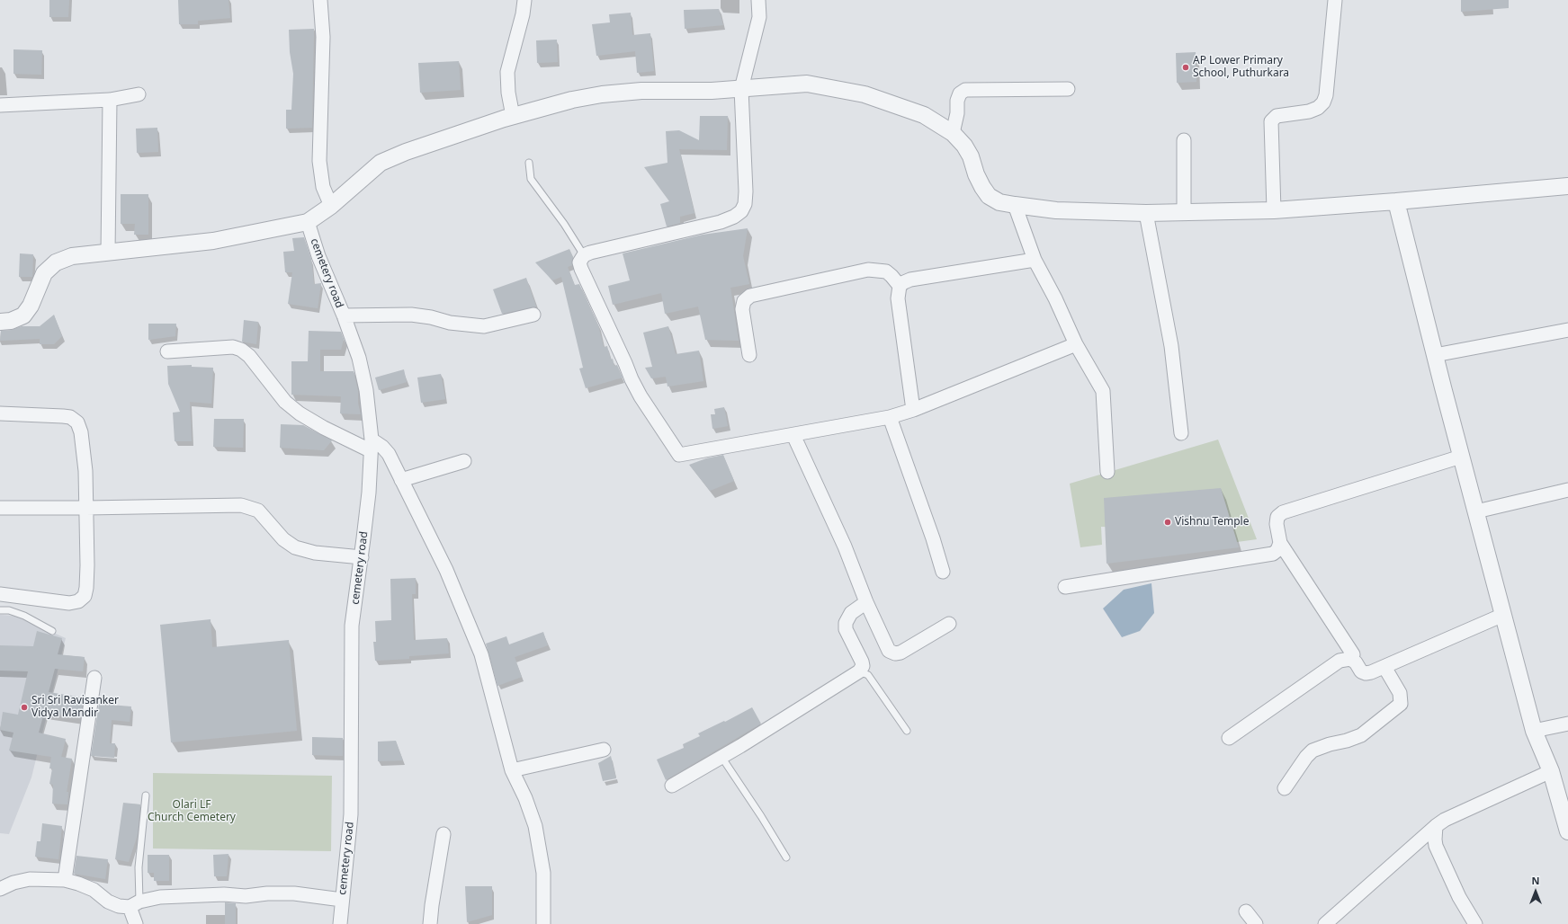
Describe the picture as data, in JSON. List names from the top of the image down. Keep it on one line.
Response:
{"streets":{"street":["cemetery road"]},"parks":["Olari LF Church Cemetery"],"places":["AP Lower Primary School, Puthurkara","Vishnu Temple","Sri Sri Ravisanker Vidya Mandir"],"north":"top"}
